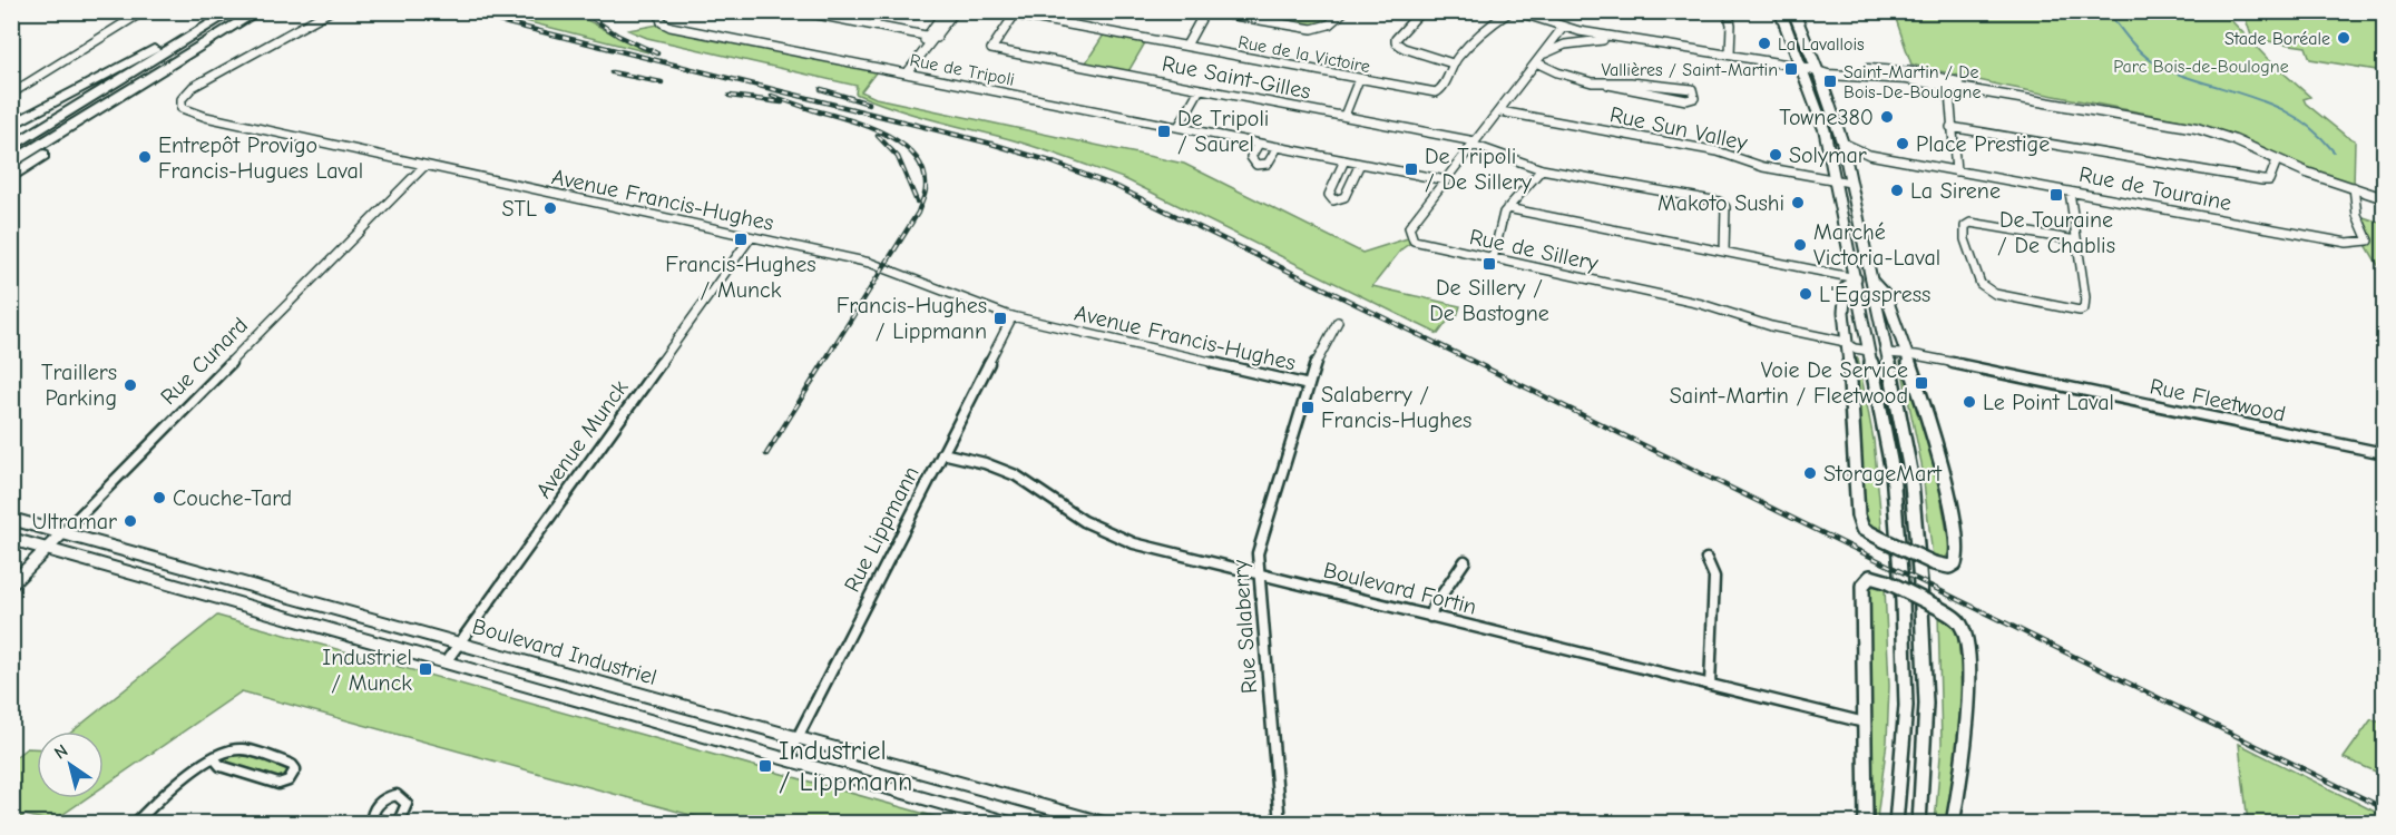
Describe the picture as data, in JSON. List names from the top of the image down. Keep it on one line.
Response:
{"streets":{"street":["Rue de la Victoire","Rue de Tripoli","Rue Saint-Gilles","Rue Sun Valley","Rue de Touraine","Avenue Francis-Hughes","Rue de Sillery","Rue Cunard","Rue Fleetwood","Avenue Munck","Rue Lippmann","Boulevard Fortin","Rue Salaberry","Boulevard Industriel"]},"crossings":[["Rue de la Victoire","Rue Saint-Gilles"],["Rue de Tripoli","Rue de Sillery"],["Rue Saint-Gilles","Rue de Sillery"],["Rue Sun Valley","Rue de Sillery"],["Avenue Francis-Hughes","Rue Cunard"],["Avenue Francis-Hughes","Avenue Munck"],["Avenue Francis-Hughes","Rue Lippmann"],["Avenue Francis-Hughes","Rue Salaberry"],["Rue Cunard","Boulevard Industriel"],["Avenue Munck","Boulevard Industriel"],["Rue Lippmann","Boulevard Fortin"],["Rue Lippmann","Boulevard Industriel"],["Boulevard Fortin","Rue Salaberry"]],"parks":["Parc Bois-de-Boulogne"],"places":{"other":["Stade Boréale","La Lavallois","Towne380","Place Prestige","Solymar","Entrepôt Provigo Francis-Hugues Laval","La Sirene","Makoto Sushi","STL","Marché Victoria-Laval","L'Eggspress","Traillers Parking","Le Point Laval","StorageMart","Couche-Tard","Ultramar"],"transit":["Vallières / Saint-Martin","Saint-Martin / De Bois-De-Boulogne","De Tripoli / Saurel","De Tripoli / De Sillery","De Touraine / De Chablis","Francis-Hughes / Munck","De Sillery / De Bastogne","Francis-Hughes / Lippmann","Voie De Service Saint-Martin / Fleetwood","Salaberry / Francis-Hughes","Industriel / Munck","Industriel / Lippmann"]},"north":"top left"}
